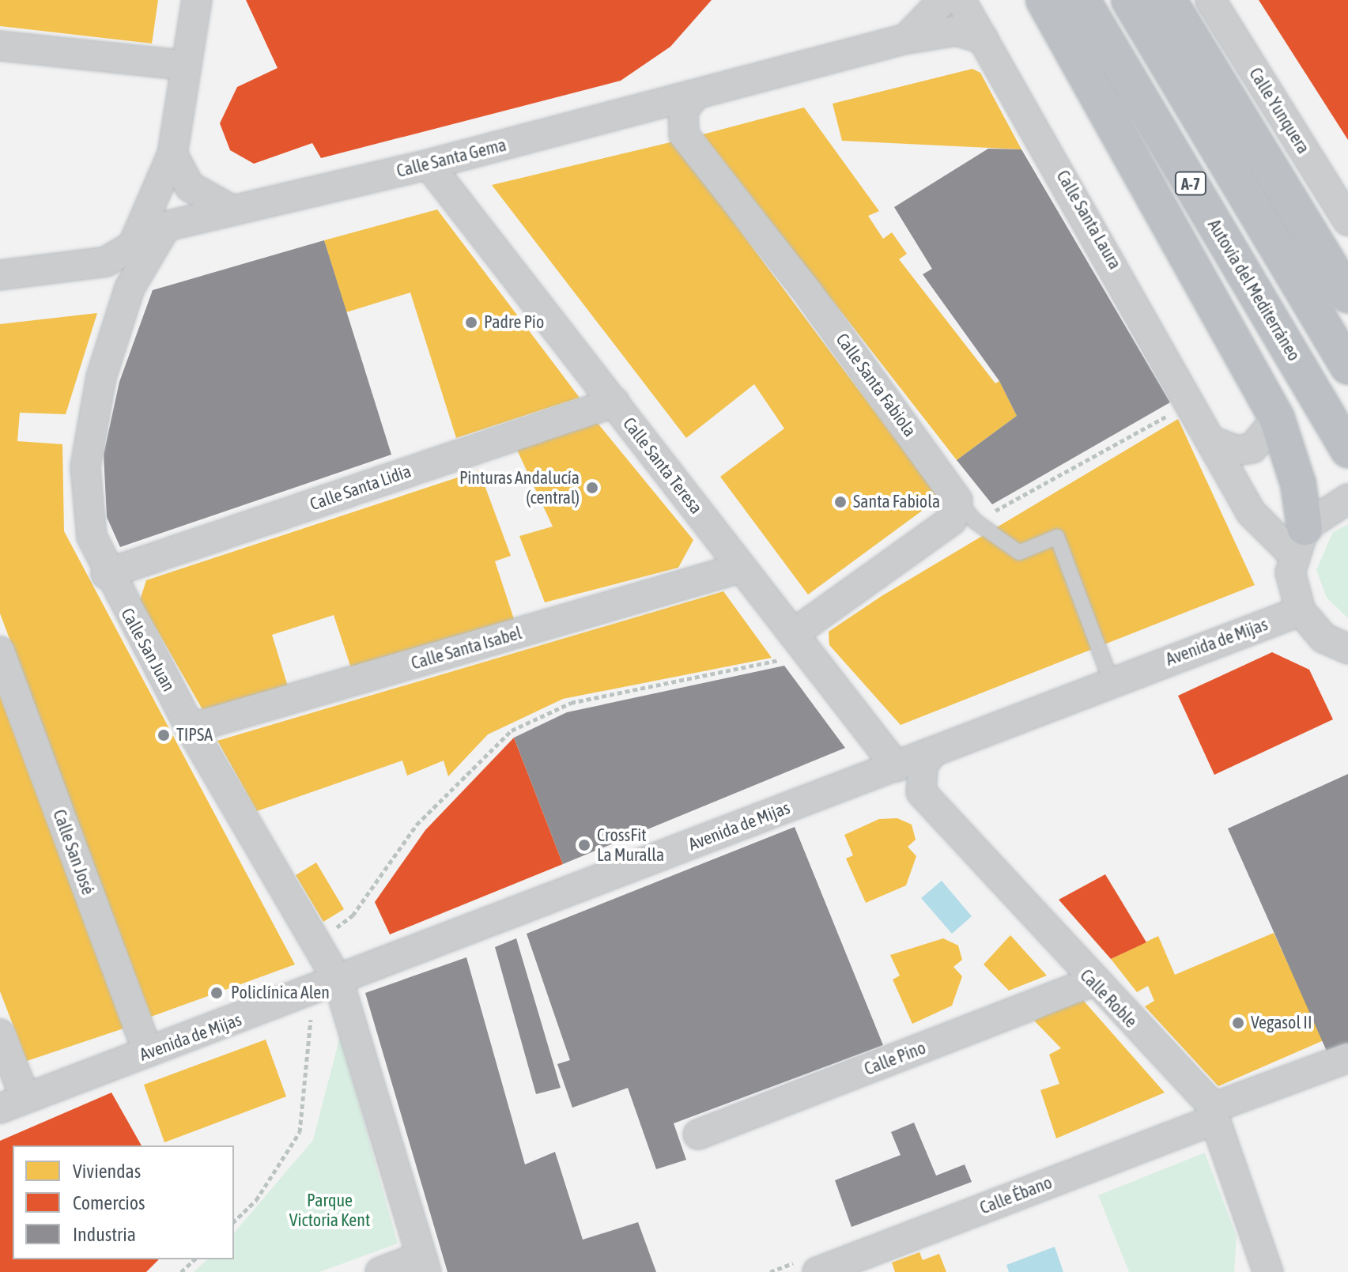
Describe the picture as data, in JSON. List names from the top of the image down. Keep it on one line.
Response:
{"streets":{"highway":["A-7","Autovía del Mediterráneo"],"street":["Calle Yunquera","Calle Santa Gema","Calle Santa Laura","Calle Santa Fabiola","Calle Santa Teresa","Calle Santa Lidia","Avenida de Mijas","Calle Santa Isabel","Calle San Juan","Calle San José","Calle Roble","Calle Pino","Calle Ébano"]},"crossings":[["Calle Santa Gema","Calle Santa Laura"],["Calle Santa Gema","Calle Santa Fabiola"],["Calle Santa Gema","Calle Santa Teresa"],["Calle Santa Gema","Calle San Juan"],["Calle Santa Teresa","Calle Santa Lidia"],["Calle Santa Teresa","Avenida de Mijas"],["Calle Santa Teresa","Calle Santa Isabel"],["Calle Santa Lidia","Calle San Juan"],["Avenida de Mijas","Calle San Juan"],["Avenida de Mijas","Calle San José"],["Avenida de Mijas","Calle Roble"],["Calle Santa Isabel","Calle San Juan"],["Calle Roble","Calle Pino"],["Calle Roble","Calle Ébano"]],"parks":["Parque Victoria Kent"],"places":["Padre Pio","Pinturas Andalucía (central)","Santa Fabiola","TIPSA","CrossFit La Muralla","Policlínica Alen","Vegasol II"],"legend":["Viviendas","Comercios","Industria"]}
